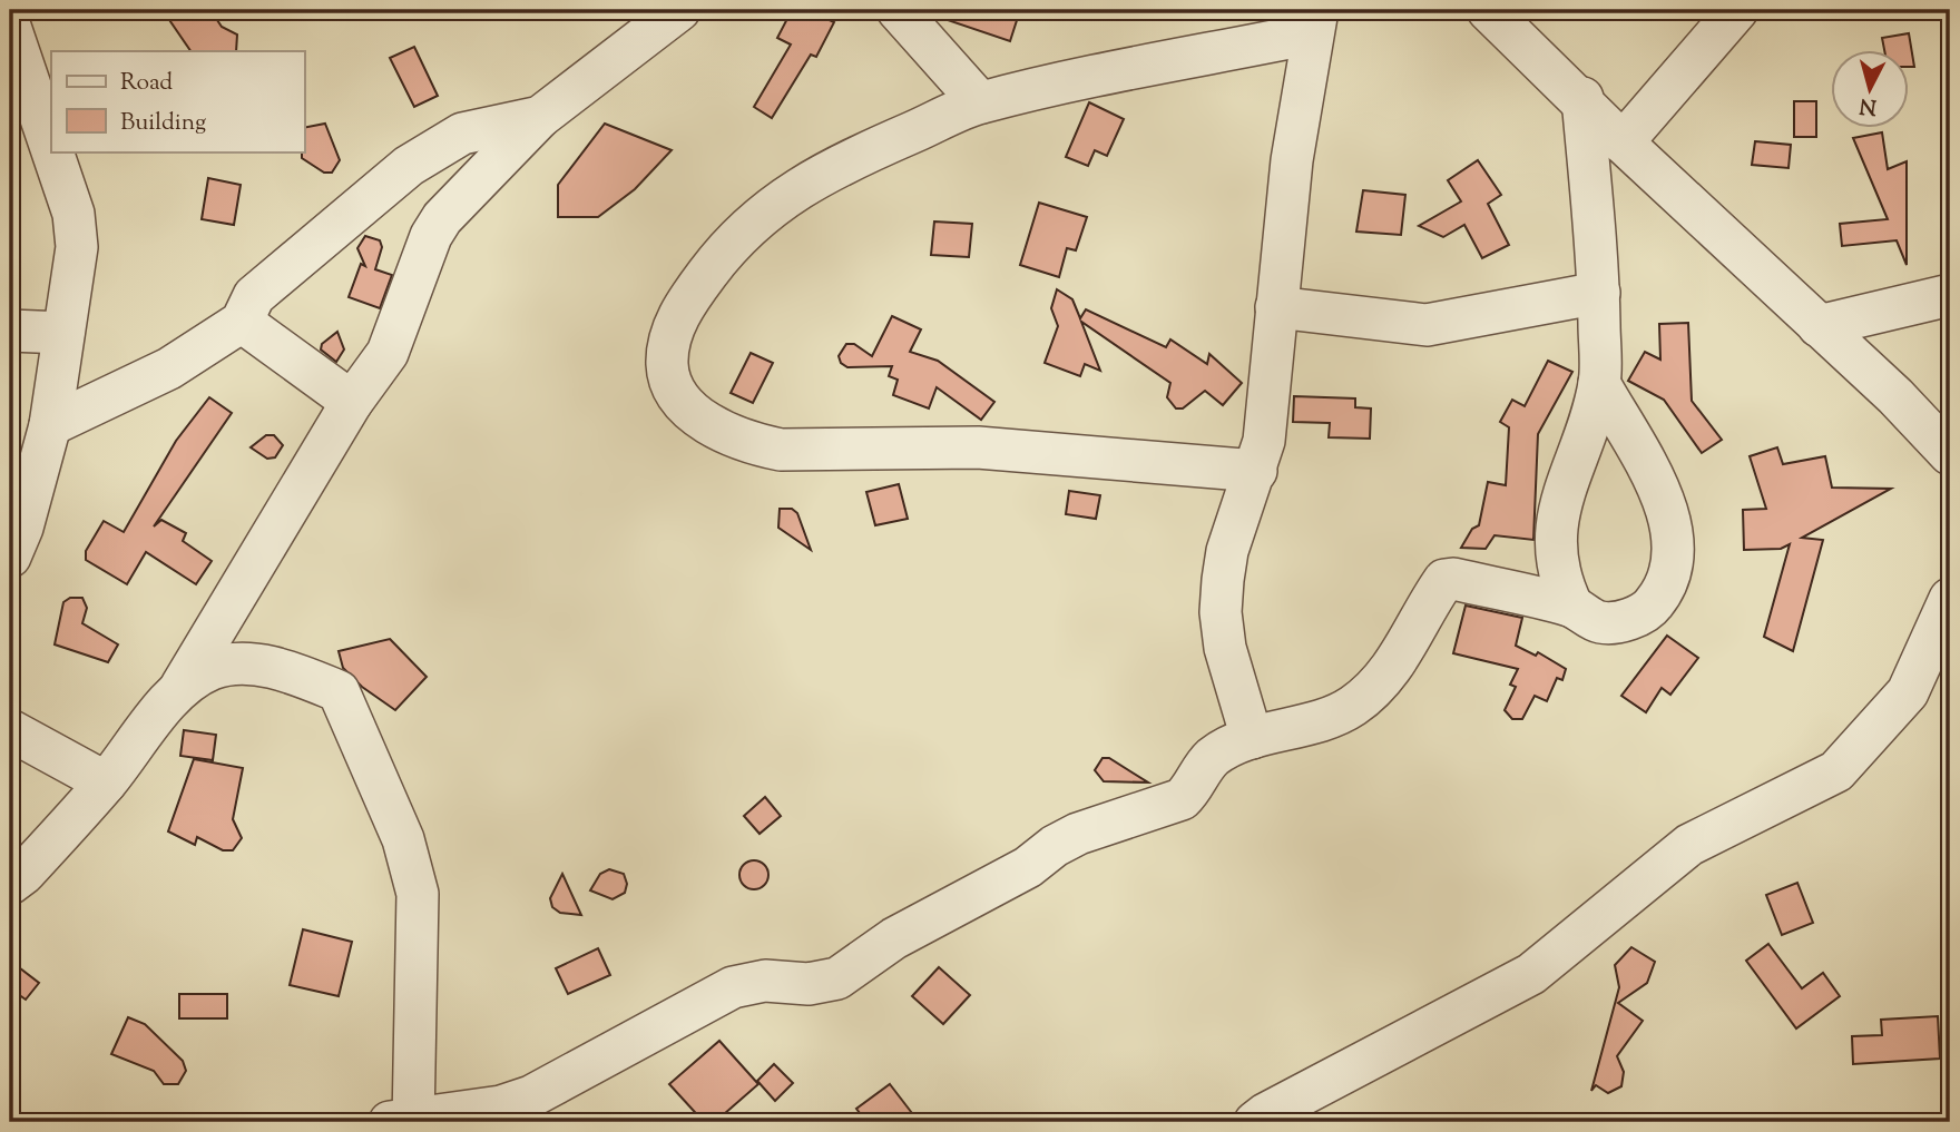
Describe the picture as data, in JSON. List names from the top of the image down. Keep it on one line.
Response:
{"legend":["Road","Building"],"north":"bottom"}
